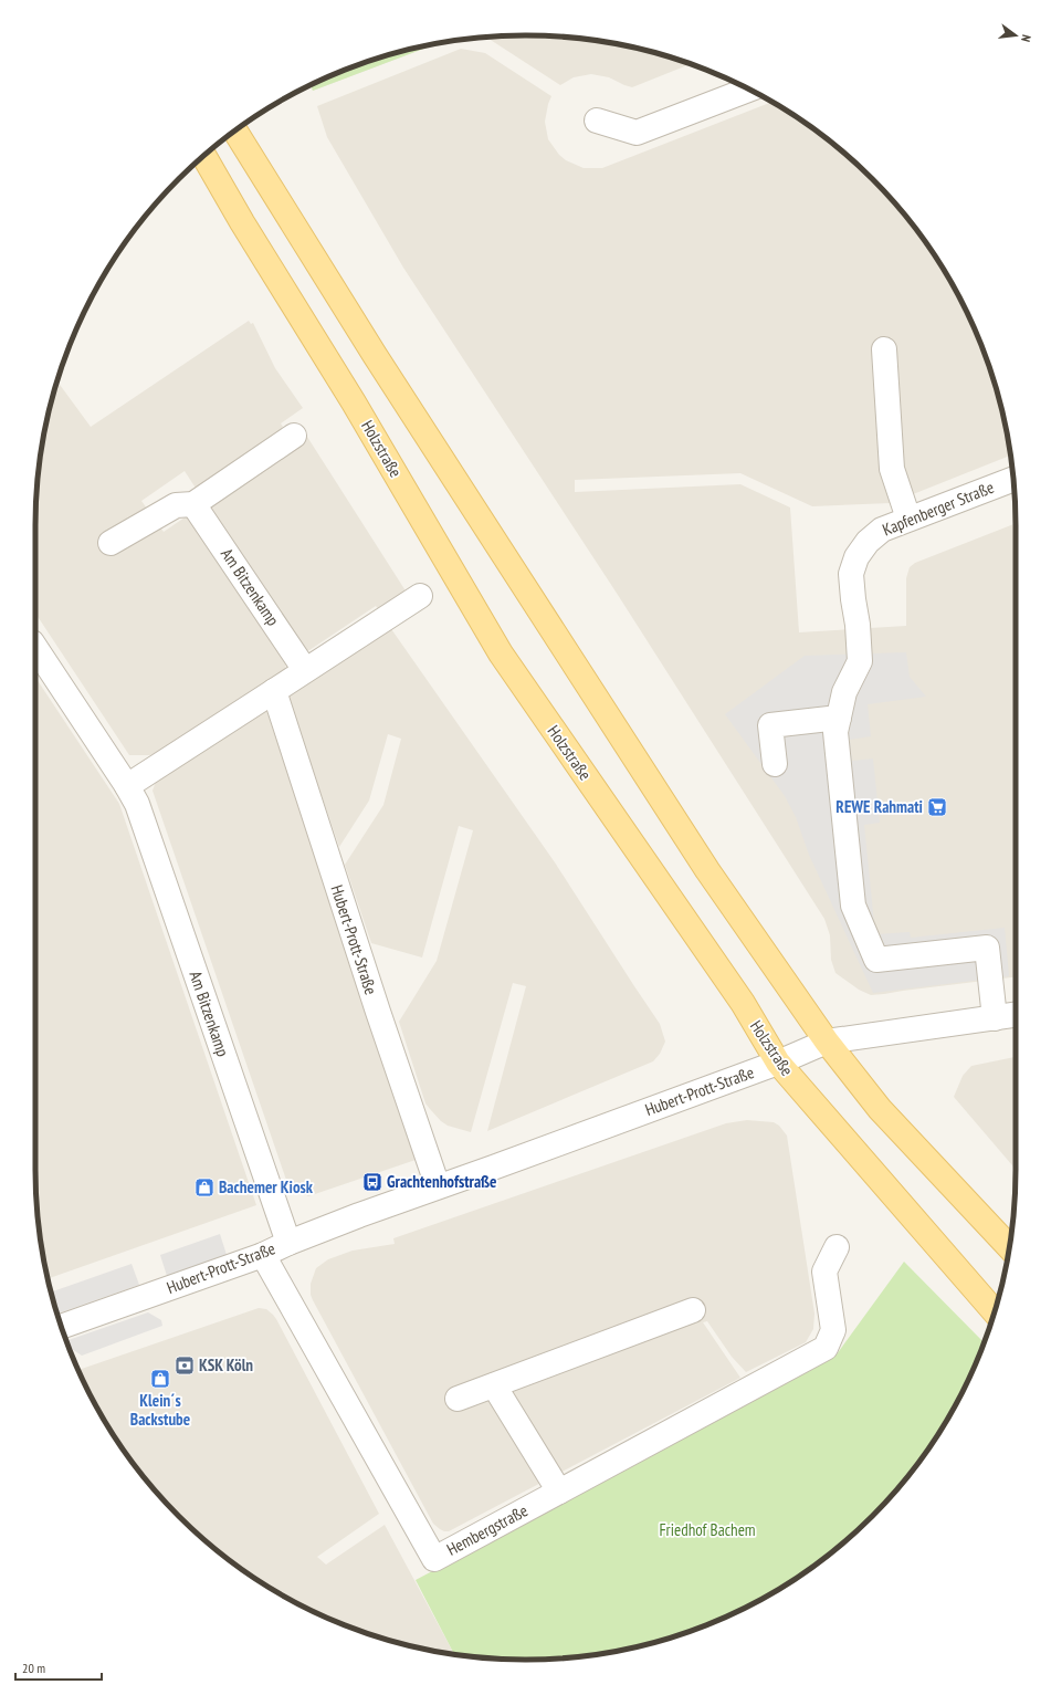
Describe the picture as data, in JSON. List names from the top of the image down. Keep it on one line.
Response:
{"streets":{"main road":["Holzstraße"],"street":["Kapfenberger Straße","Am Bitzenkamp","Hubert-Prott-Straße","Hembergstraße"]},"crossings":[["Holzstraße","Hubert-Prott-Straße"],["Kapfenberger Straße","Hubert-Prott-Straße"],["Am Bitzenkamp","Hubert-Prott-Straße"],["Hubert-Prott-Straße","Hembergstraße"]],"parks":["Friedhof Bachem"],"places":{"supermarket":["REWE Rahmati"],"bus stop":["Grachtenhofstraße"],"shop":["Bachemer Kiosk","Klein´s Backstube"],"bank":["KSK Köln"]},"scale_bar":"20 m","north":"right"}
